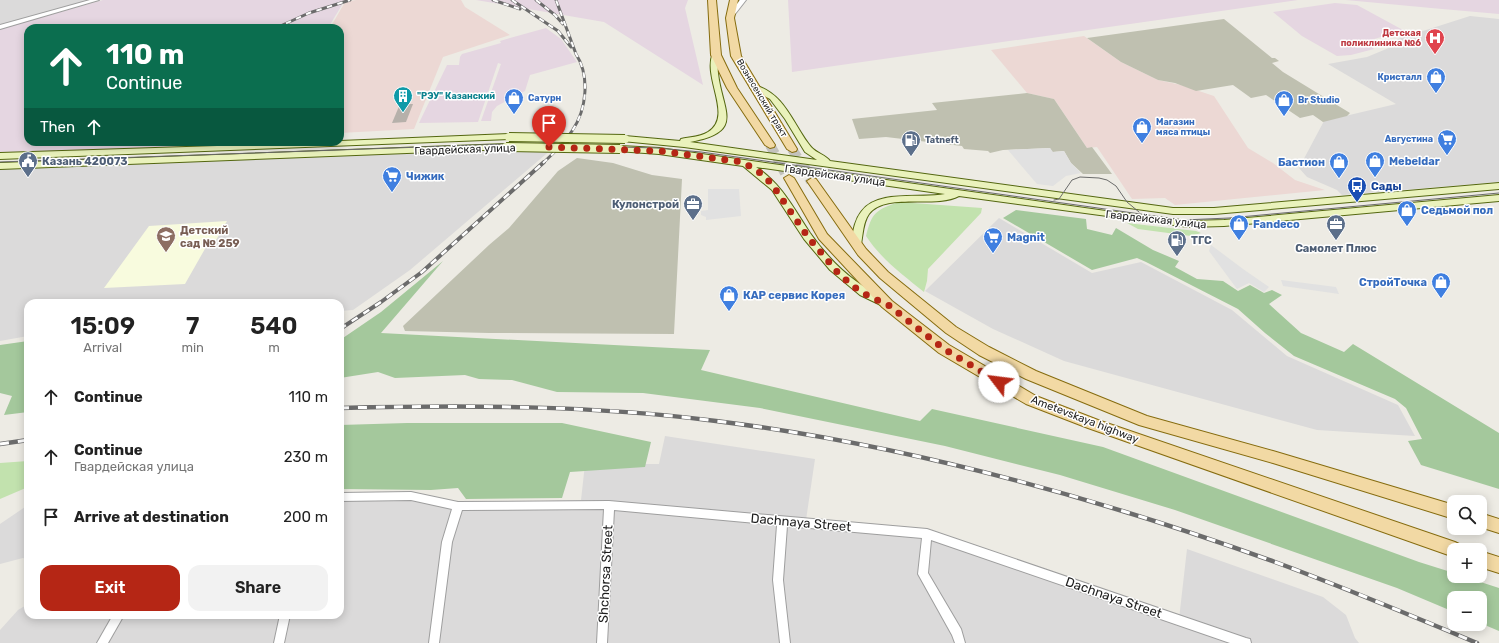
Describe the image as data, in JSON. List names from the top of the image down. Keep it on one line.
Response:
{"streets":{"main road":["Вознесенский тракт","Гвардейская улица","Ametevskaya highway"],"street":["Dachnaya Street","Shchorsa Street"]},"crossings":[["Dachnaya Street","Shchorsa Street"]],"places":{"hospital":["Детская поликлиника №6"],"shop":["Кристалл","Сатурн","Br Studio","Магазин мяса птицы","Mebeldar","Бастион","Седьмой пол","Fandeco","СтройТочка","КАР сервис Корея"],"building":["\"РЭУ\" Казанский"],"supermarket":["Августина","Чижик","Magnit"],"fuel station":["Tatneft","ТГС"],"public building":["Казань 420073"],"bus stop":["Сады"],"office":["Кулонстрой","Самолет Плюс"],"school or university":["Детский сад № 259"]},"page":{"turn":["110 m","Continue"],"then":"Then","eta":["15:09","Arrival","7","min","540","m"],"list":[{"name":"Continue","value":"110 m"},{"name":"Continue","note":"Гвардейская улица","value":"230 m"},{"name":"Arrive at destination","value":"200 m"}],"map_buttons":["+","−"],"buttons":["Exit","Share"]}}
